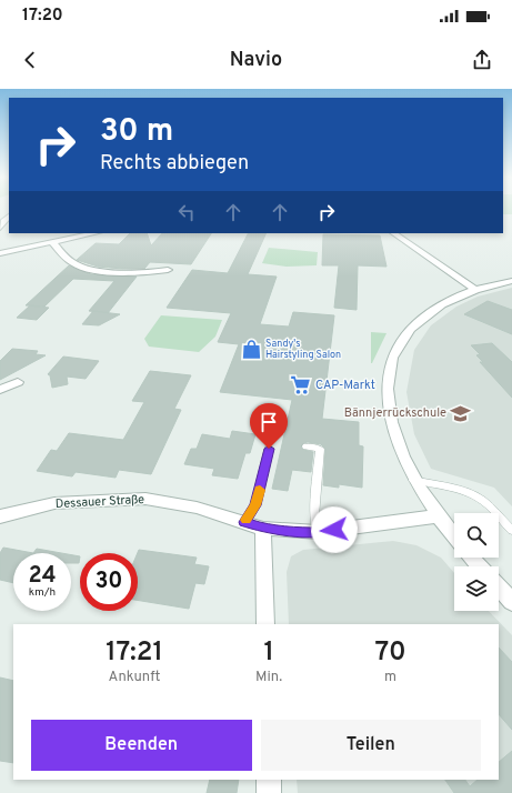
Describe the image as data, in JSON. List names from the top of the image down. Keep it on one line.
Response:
{"streets":{"street":["Dessauer Straße"]},"places":{"shop":["Sandy's Hairstyling Salon"],"supermarket":["CAP-Markt"],"school or university":["Bännjerrückschule"]},"page":{"status":"17:20","header":"Navio","turn":["30 m","Rechts abbiegen"],"speed":"24 km/h","limit":"30","eta":["17:21","Ankunft","1","Min.","70","m"],"buttons":["Beenden","Teilen"]}}
